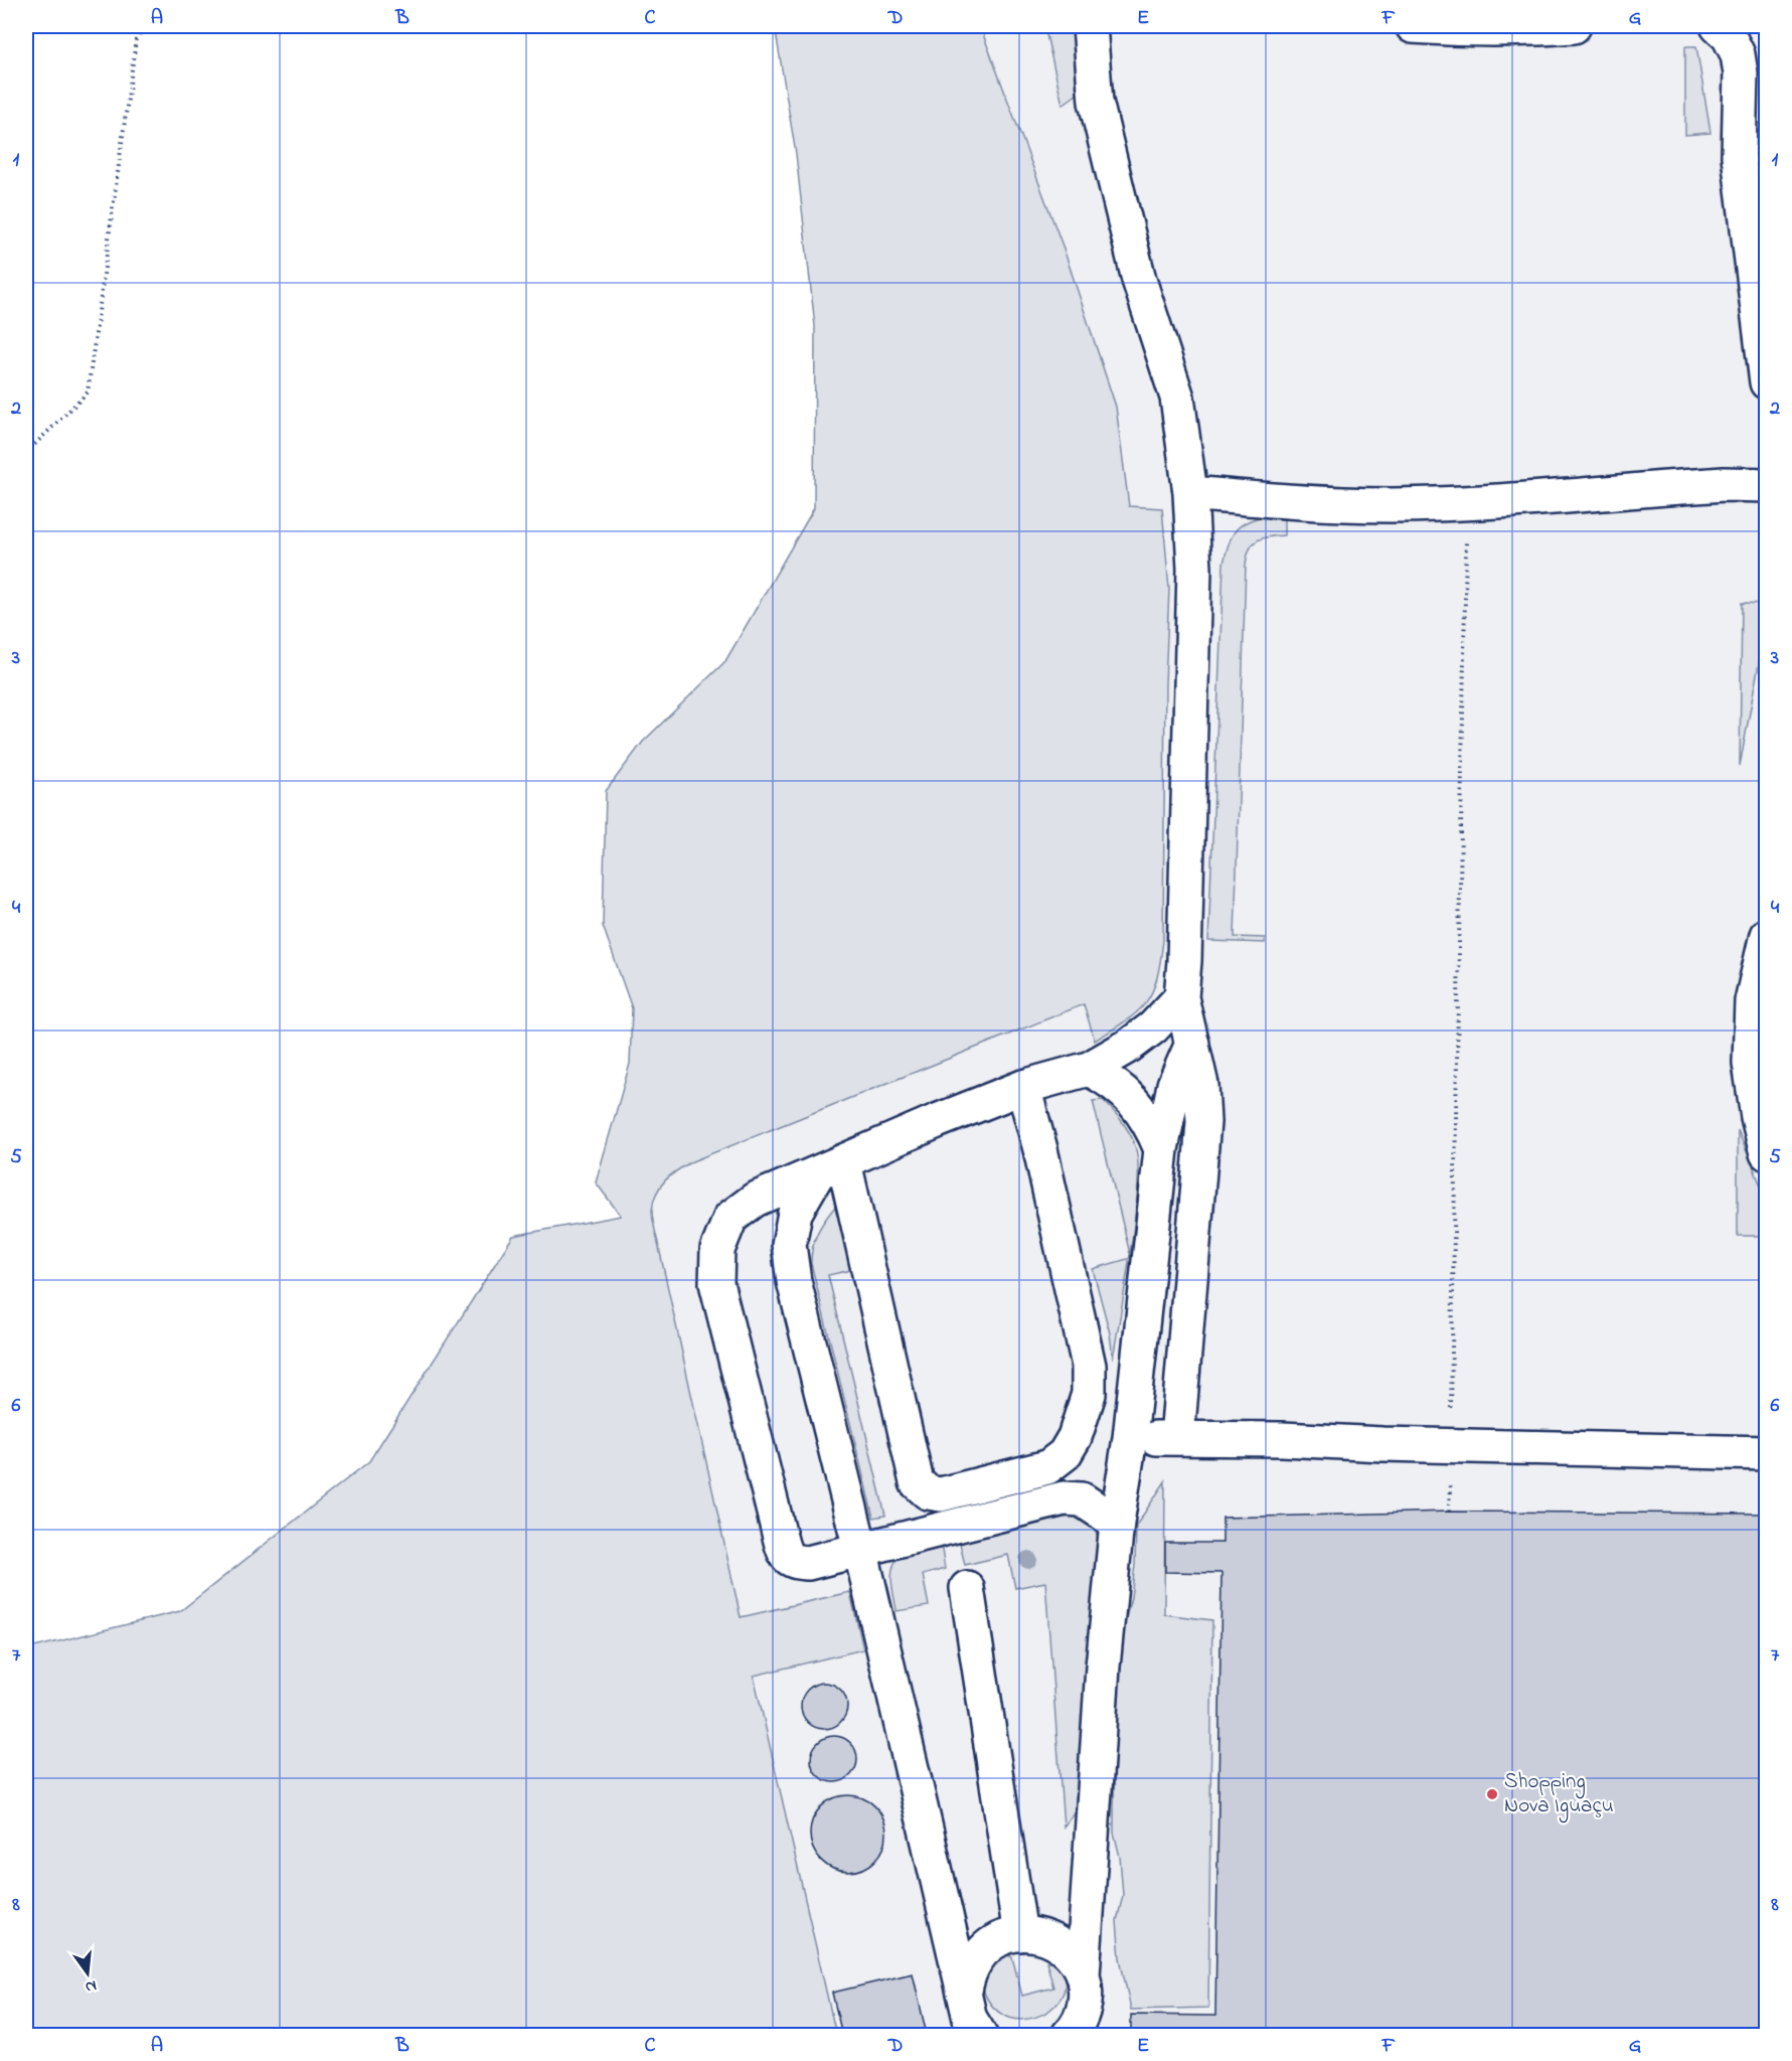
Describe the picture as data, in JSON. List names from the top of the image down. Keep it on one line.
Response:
{"places":["Shopping Nova Iguaçu"],"north":"bottom","grid":{"columns":["A","B","C","D","E","F","G"],"rows":["1","2","3","4","5","6","7","8"]}}
